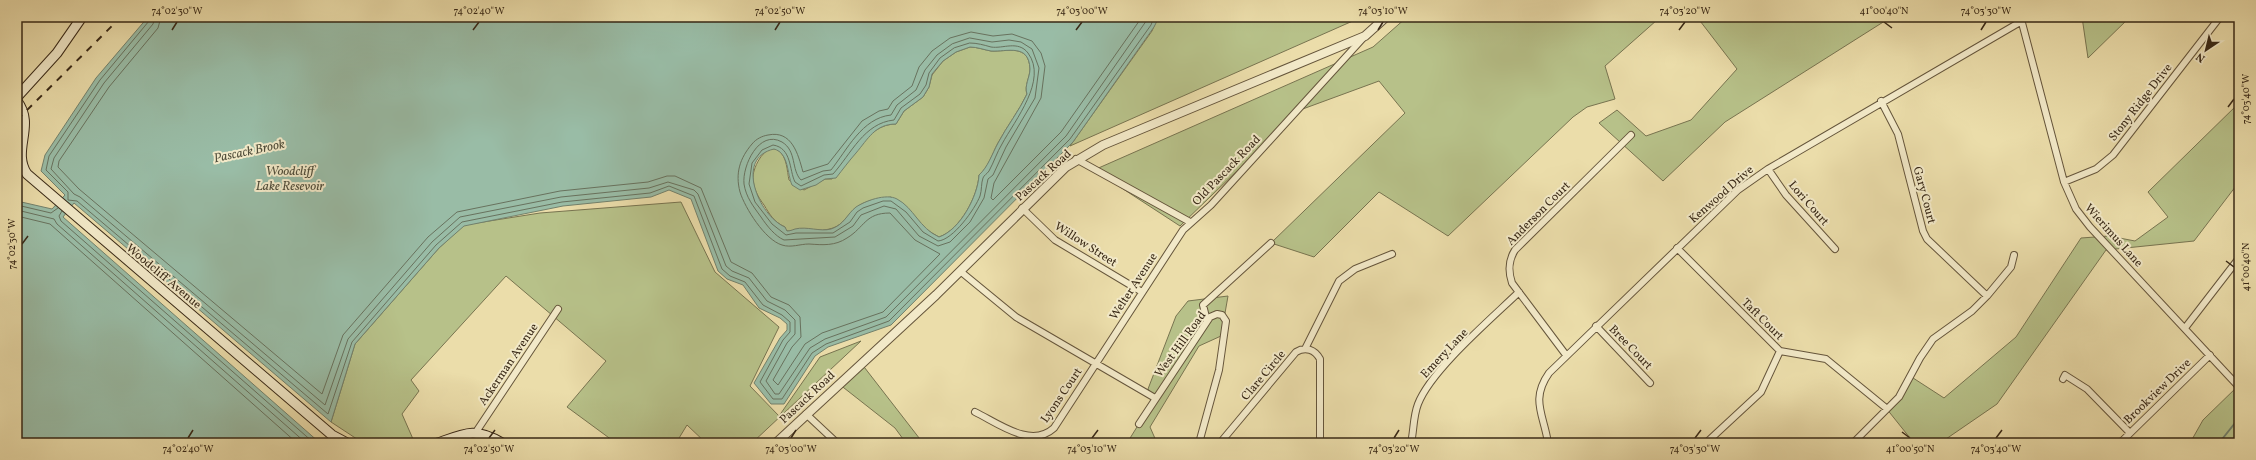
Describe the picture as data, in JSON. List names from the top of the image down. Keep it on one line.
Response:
{"streets":{"main road":["Woodcliff Avenue"],"street":["Stony Ridge Drive","Old Pascack Road","Pascack Road","Kenwood Drive","Gary Court","Lori Court","Anderson Court","Wierimus Lane","Willow Street","Welter Avenue","Taft Court","West Hill Road","Bree Court","Emery Lane","Ackerman Avenue","Clare Circle","Brookview Drive","Lyons Court"]},"crossings":[["Stony Ridge Drive","Wierimus Lane"],["Old Pascack Road","Pascack Road"],["Old Pascack Road","Welter Avenue"],["Pascack Road","Willow Street"],["Kenwood Drive","Gary Court"],["Kenwood Drive","Lori Court"],["Kenwood Drive","Anderson Court"],["Kenwood Drive","Wierimus Lane"],["Kenwood Drive","Taft Court"],["Kenwood Drive","Bree Court"],["Anderson Court","Emery Lane"],["Wierimus Lane","Brookview Drive"],["Willow Street","Welter Avenue"],["Welter Avenue","Lyons Court"]],"water":["Pascack Brook","Woodcliff Lake Resevoir"],"north":"bottom left","coordinates":["74°02'30\"W","74°02'40\"W","74°02'50\"W","74°03'00\"W","74°03'10\"W","74°03'20\"W","41°00'40\"N","74°03'30\"W","74°03'40\"W","41°00'50\"N"]}
